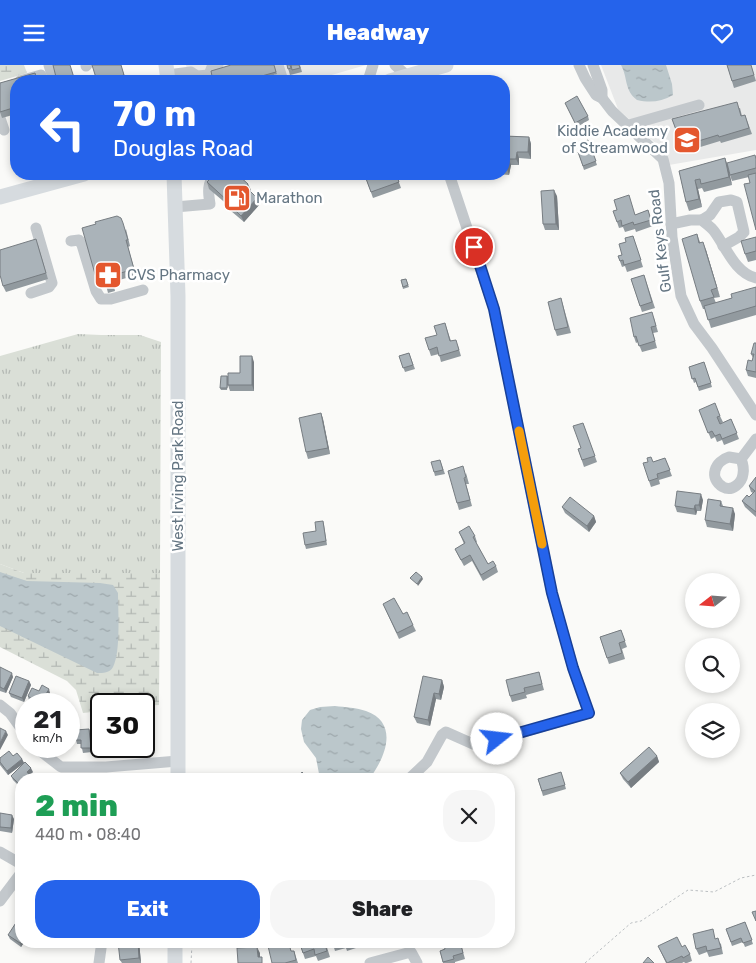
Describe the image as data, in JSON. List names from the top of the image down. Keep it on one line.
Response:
{"streets":{"main road":["West Irving Park Road"],"street":["Gulf Keys Road"]},"places":{"school or university":["Kiddie Academy of Streamwood"],"fuel station":["Marathon"],"pharmacy":["CVS Pharmacy"]},"north":"left","page":{"header":"Headway","turn":["70 m","Douglas Road"],"speed":"21 km/h","limit":"30","heading":["2 min","440 m · 08:40"],"buttons":["Exit","Share"]}}
